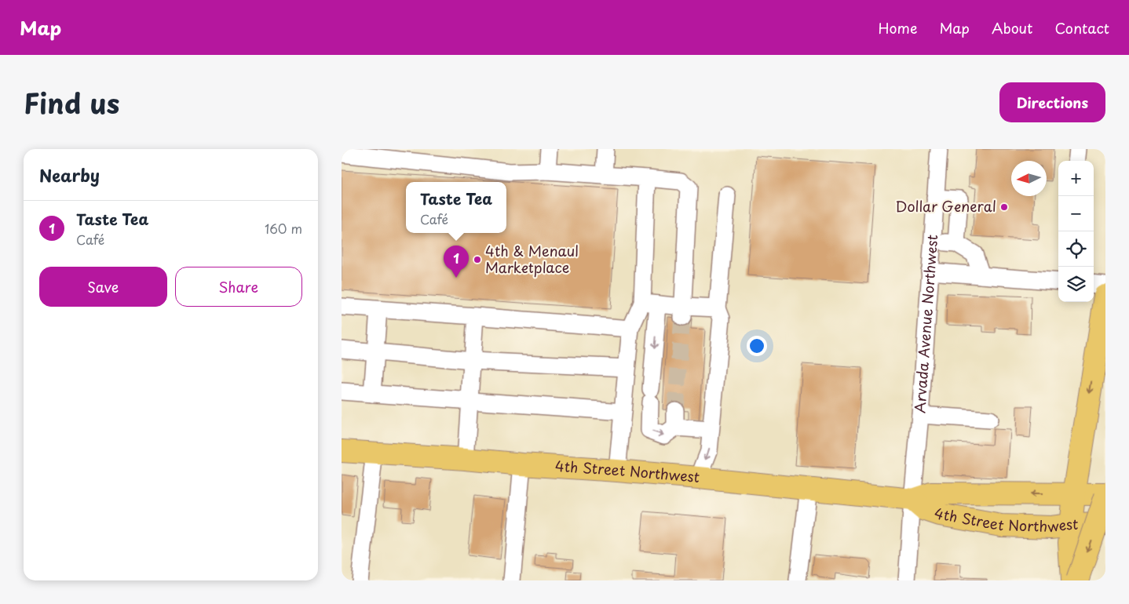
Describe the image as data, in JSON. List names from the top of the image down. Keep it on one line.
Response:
{"streets":{"main road":["4th Street Northwest"],"street":["Arvada Avenue Northwest"]},"crossings":[["Arvada Avenue Northwest","4th Street Northwest"]],"places":["Dollar General","4th & Menaul Marketplace"],"north":"left","page":{"header":"Map","nav":["Home","Map","About","Contact"],"title":"Find us","buttons":["Directions",["Save","Share"]],"heading":"Nearby","map_buttons":["+","−"],"popup":["Taste Tea","Café"],"list":[{"mark":"1","name":"Taste Tea","note":"Café","value":"160 m"}],"pins":"1"}}
